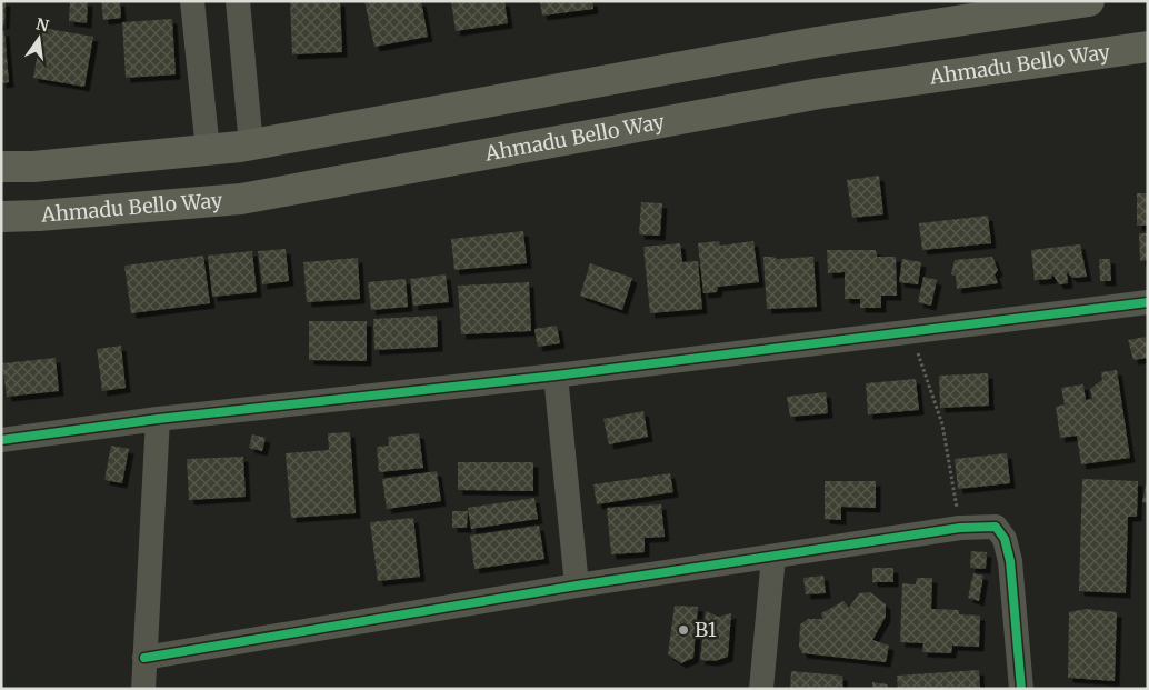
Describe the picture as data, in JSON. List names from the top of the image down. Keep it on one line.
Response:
{"streets":{"main road":["Ahmadu Bello Way"]},"places":["B1"],"north":"top"}
